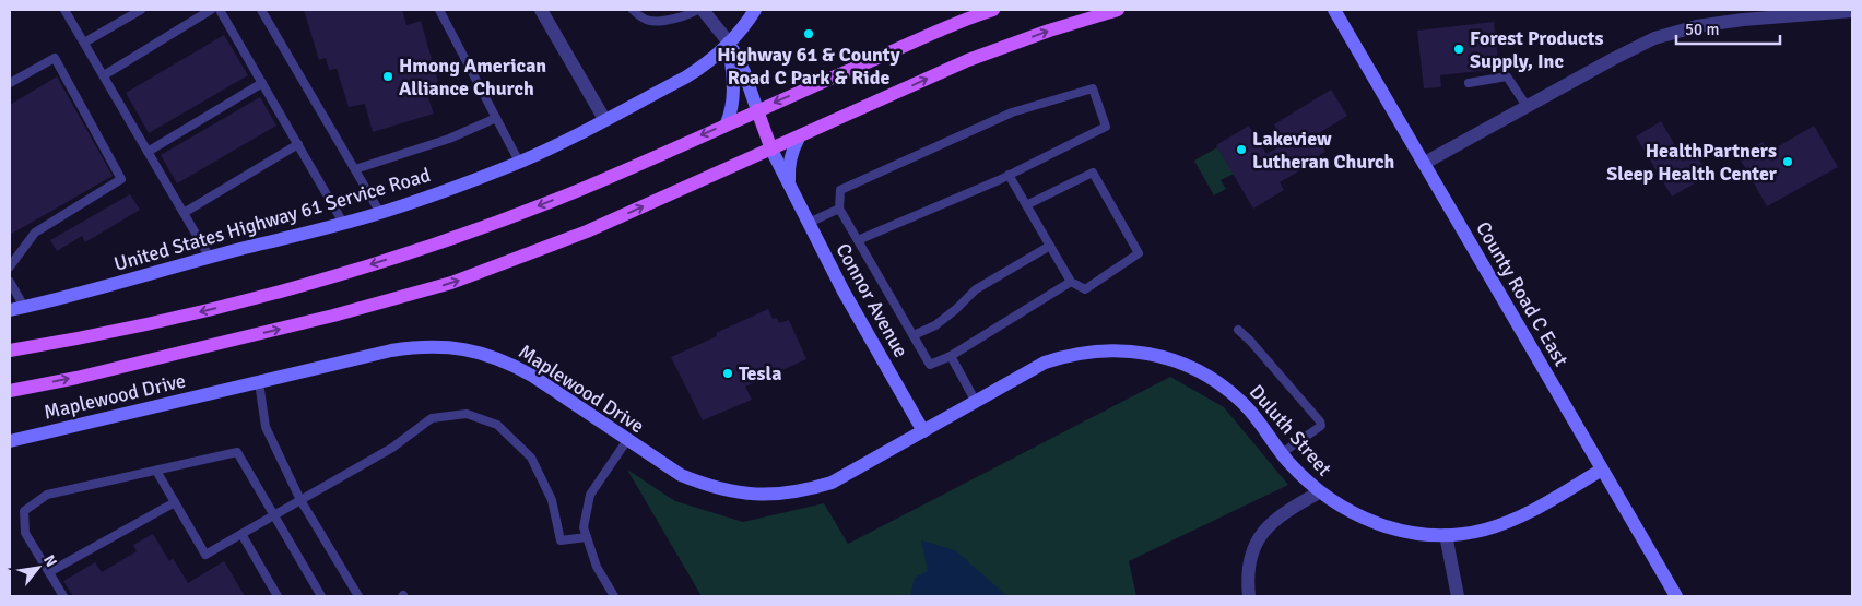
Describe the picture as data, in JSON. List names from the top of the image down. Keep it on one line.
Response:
{"streets":{"main road":["Connor Avenue"],"street":["United States Highway 61 Service Road","County Road C East","Maplewood Drive","Duluth Street"]},"crossings":[["County Road C East","Duluth Street"],["Connor Avenue","Maplewood Drive"],["Connor Avenue","Duluth Street"],["Maplewood Drive","Duluth Street"]],"places":["Highway 61 & County Road C Park & Ride","Forest Products Supply, Inc","Hmong American Alliance Church","Lakeview Lutheran Church","HealthPartners Sleep Health Center","Tesla"],"scale_bar":"50 m","north":"top right"}
